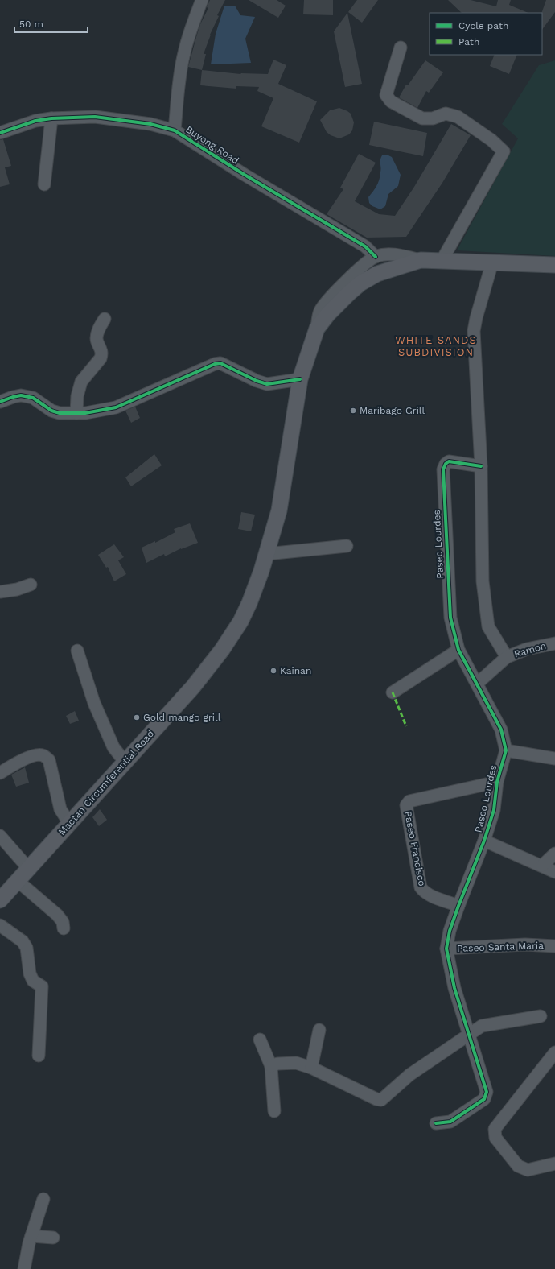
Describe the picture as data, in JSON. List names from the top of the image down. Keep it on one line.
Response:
{"streets":{"main road":["Mactan Circumferential Road"],"street":["Buyong Road","Paseo Lourdes","Ramon","Paseo Francisco","Paseo Santa Maria"]},"crossings":[["Paseo Lourdes","Ramon"],["Paseo Lourdes","Paseo Francisco"],["Paseo Lourdes","Paseo Santa Maria"]],"districts":["WHITE SANDS SUBDIVISION"],"places":["Maribago Grill","Kainan","Gold mango grill"],"legend":["Cycle path","Path"],"scale_bar":"50 m"}
